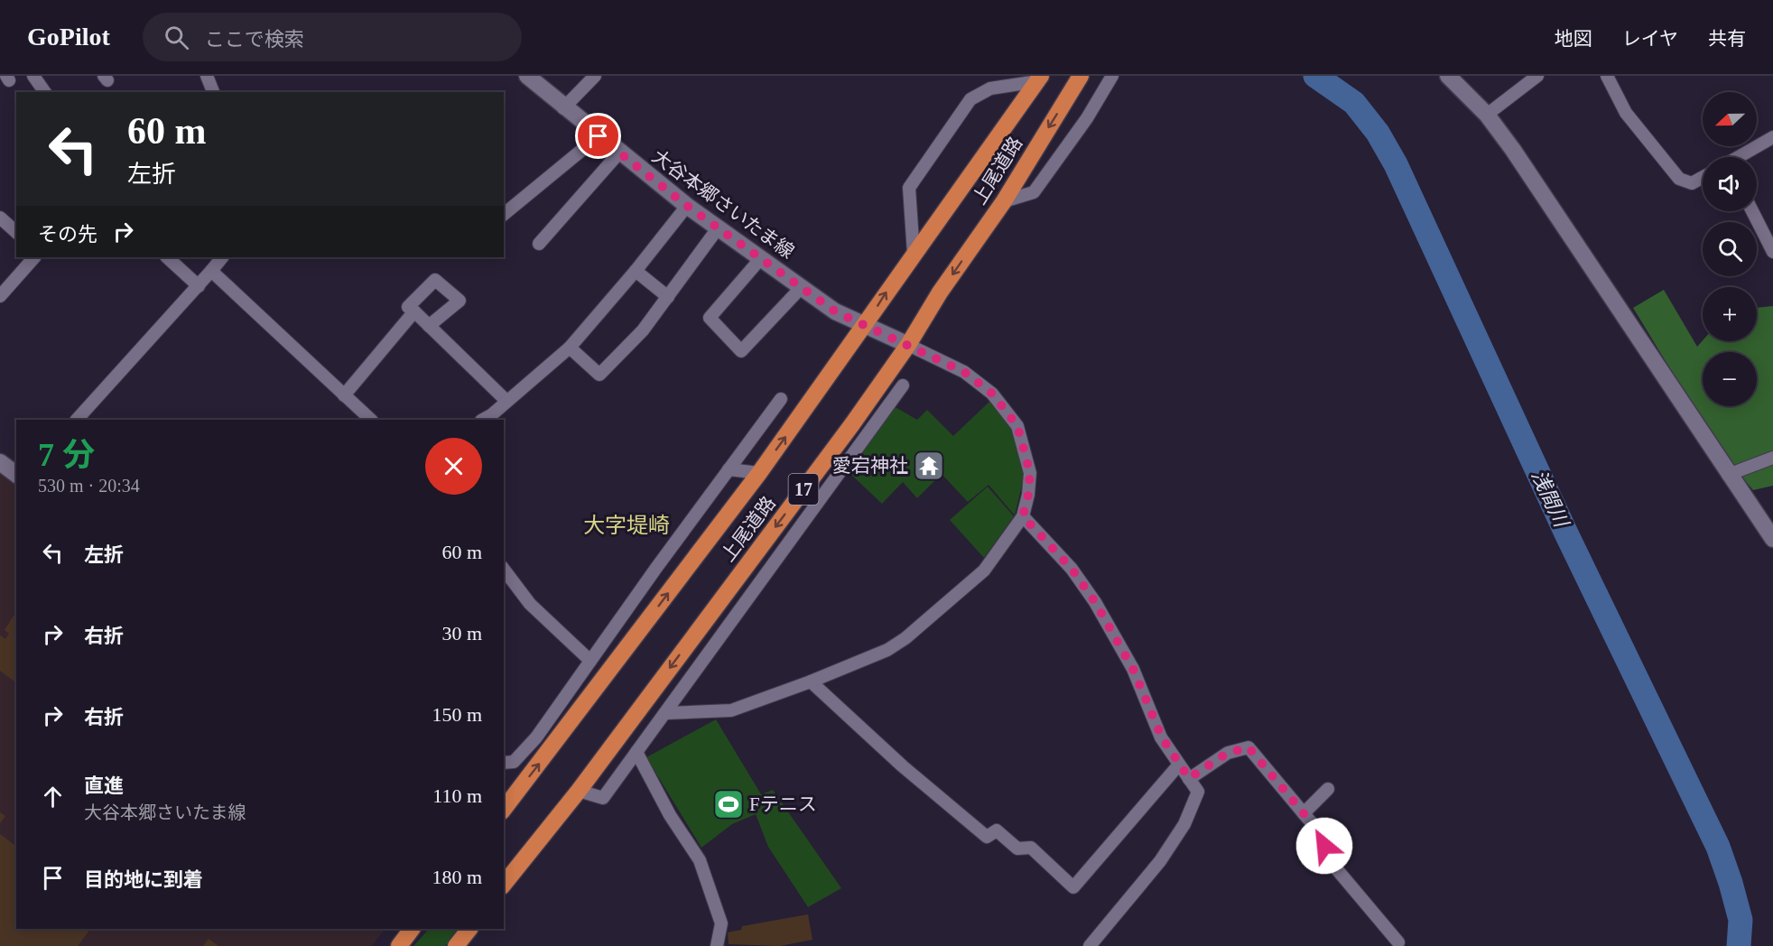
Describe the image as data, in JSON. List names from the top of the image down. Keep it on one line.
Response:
{"streets":{"highway":["上尾道路","17"],"street":["大谷本郷さいたま線"]},"crossings":[["上尾道路","大谷本郷さいたま線"]],"districts":["大字堤崎"],"water":["浅間川"],"places":{"temple":["愛宕神社"],"sports":["Fテニス"]},"north":"left","page":{"header":"GoPilot","search":"ここで検索","nav":["地図","レイヤ","共有"],"map_buttons":["+","−"],"turn":["60 m","左折"],"then":"その先","heading":["7 分","530 m · 20:34"],"list":[{"name":"左折","value":"60 m"},{"name":"右折","value":"30 m"},{"name":"右折","value":"150 m"},{"name":"直進","note":"大谷本郷さいたま線","value":"110 m"},{"name":"目的地に到着","value":"180 m"}]}}
